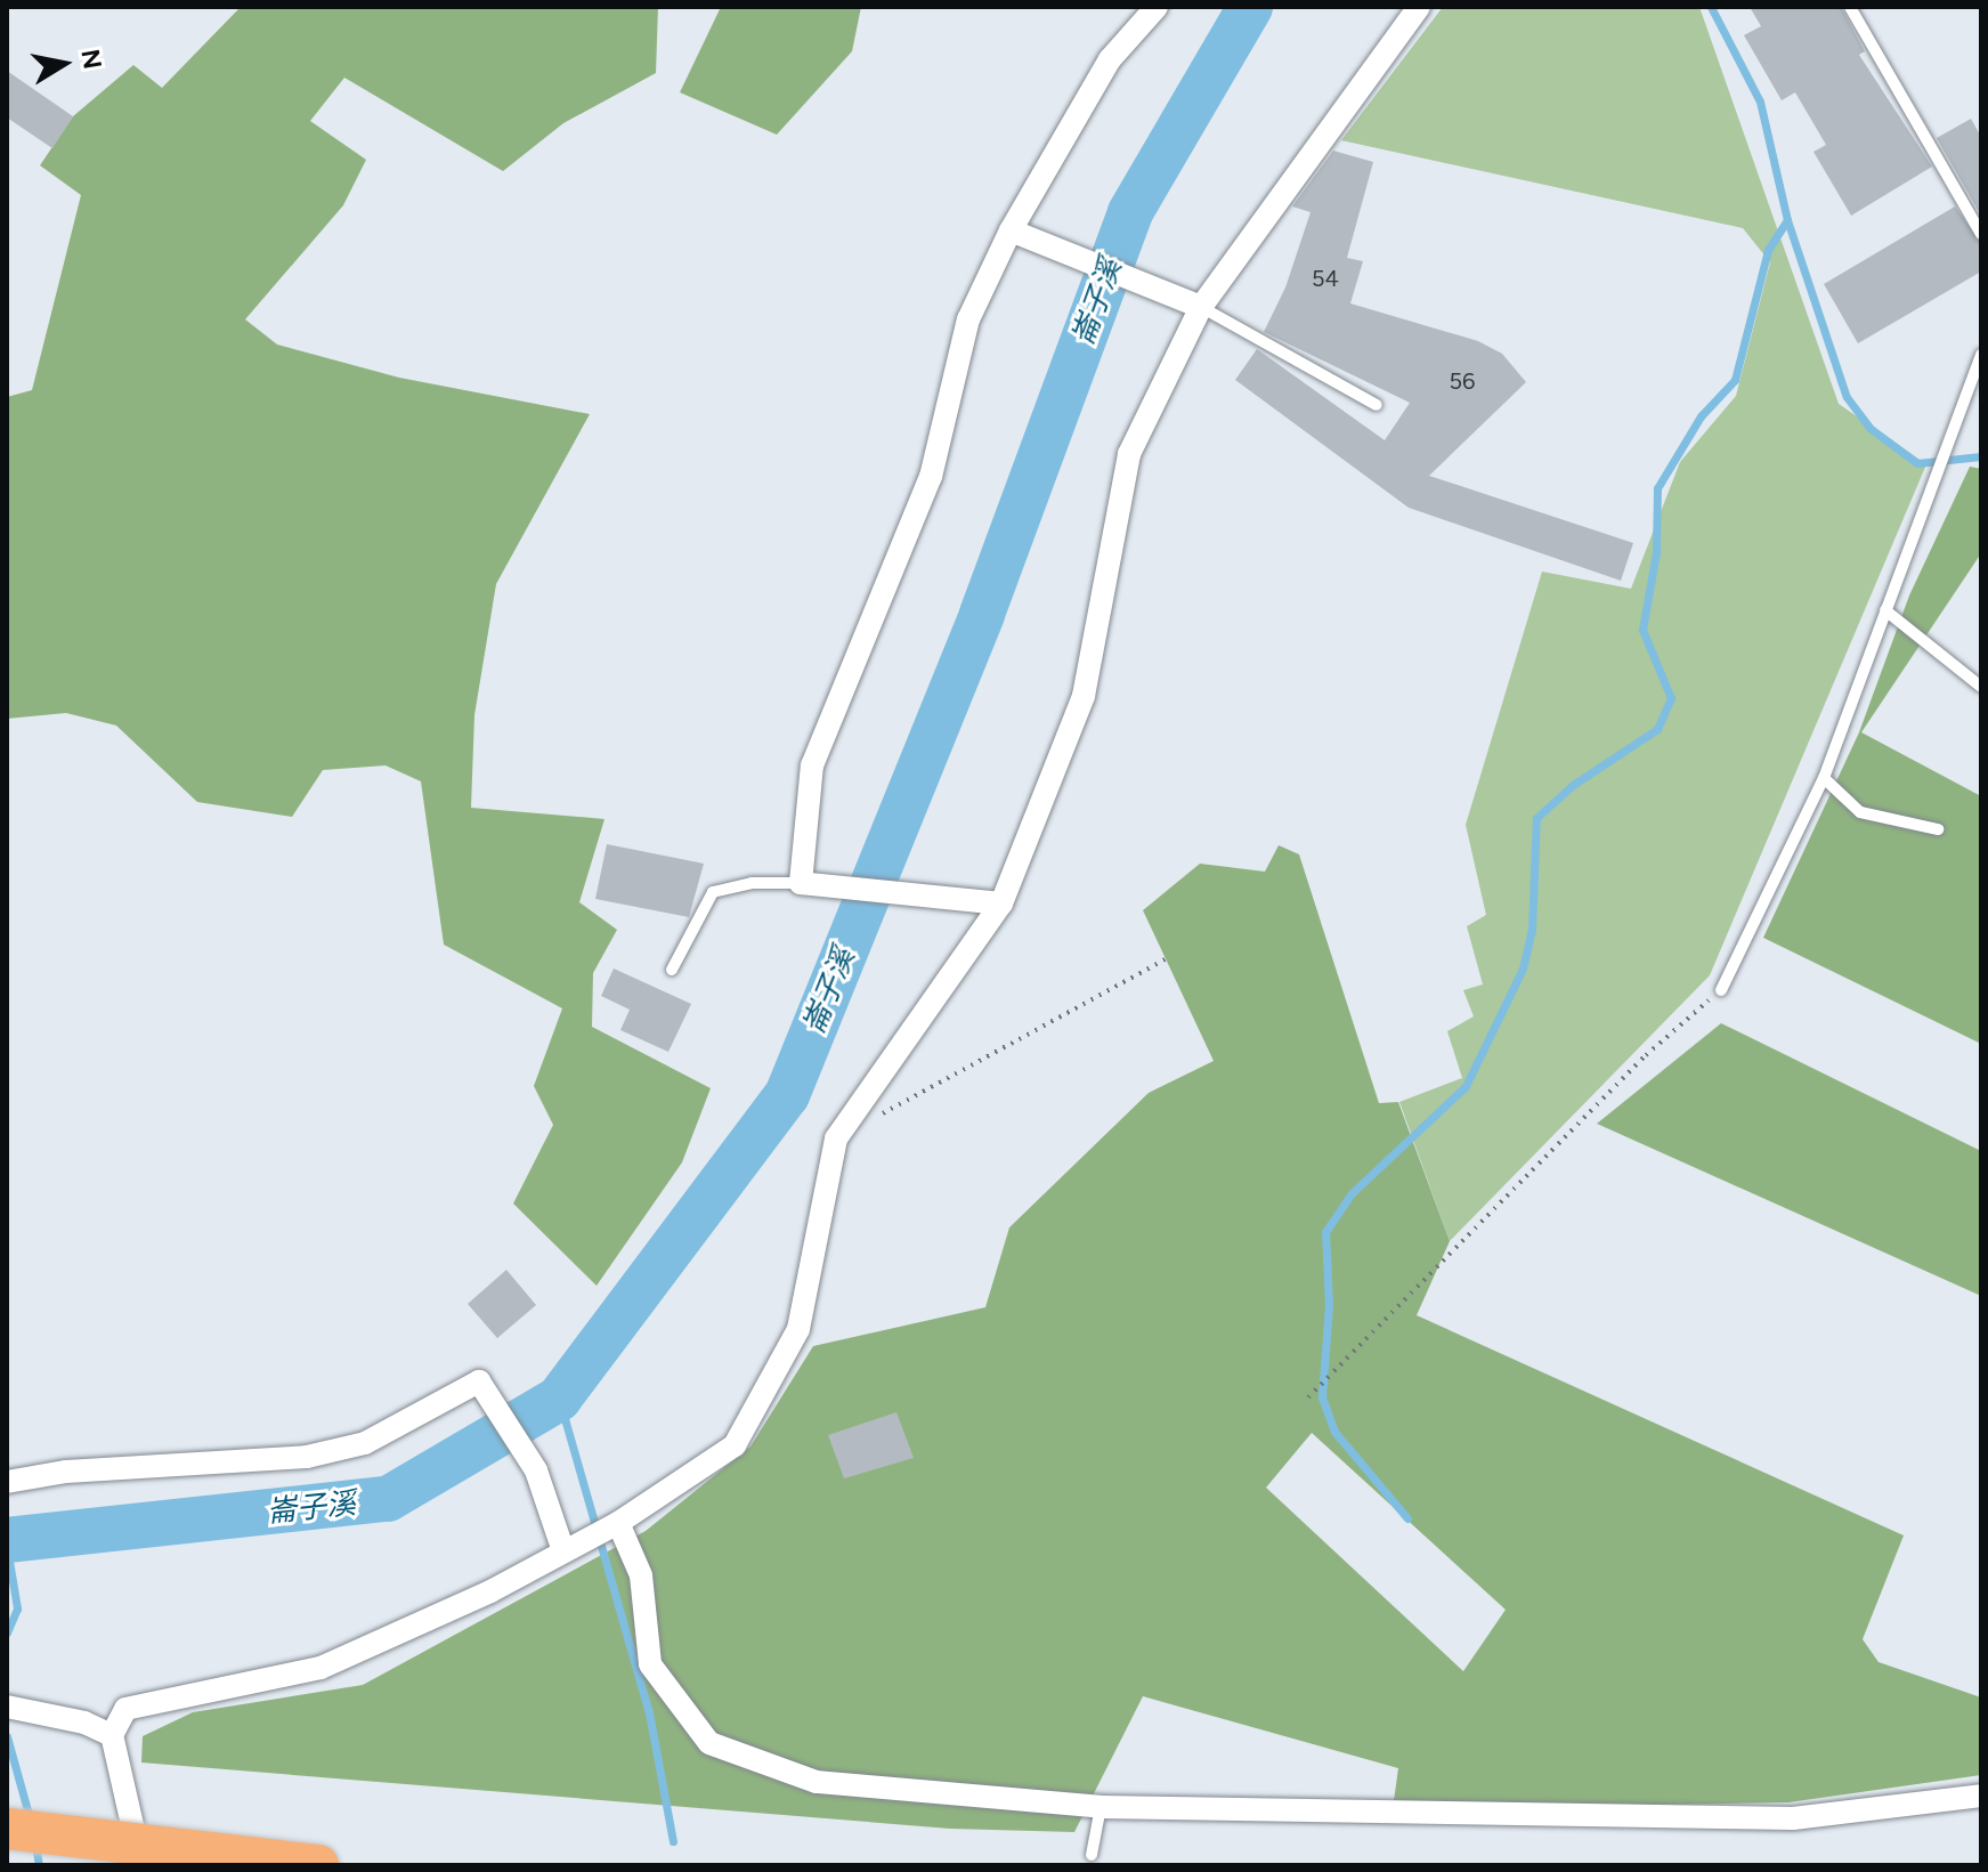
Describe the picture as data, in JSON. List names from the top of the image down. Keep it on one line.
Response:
{"water":["崙子溪"],"house_numbers":["54","56"],"north":"right"}
